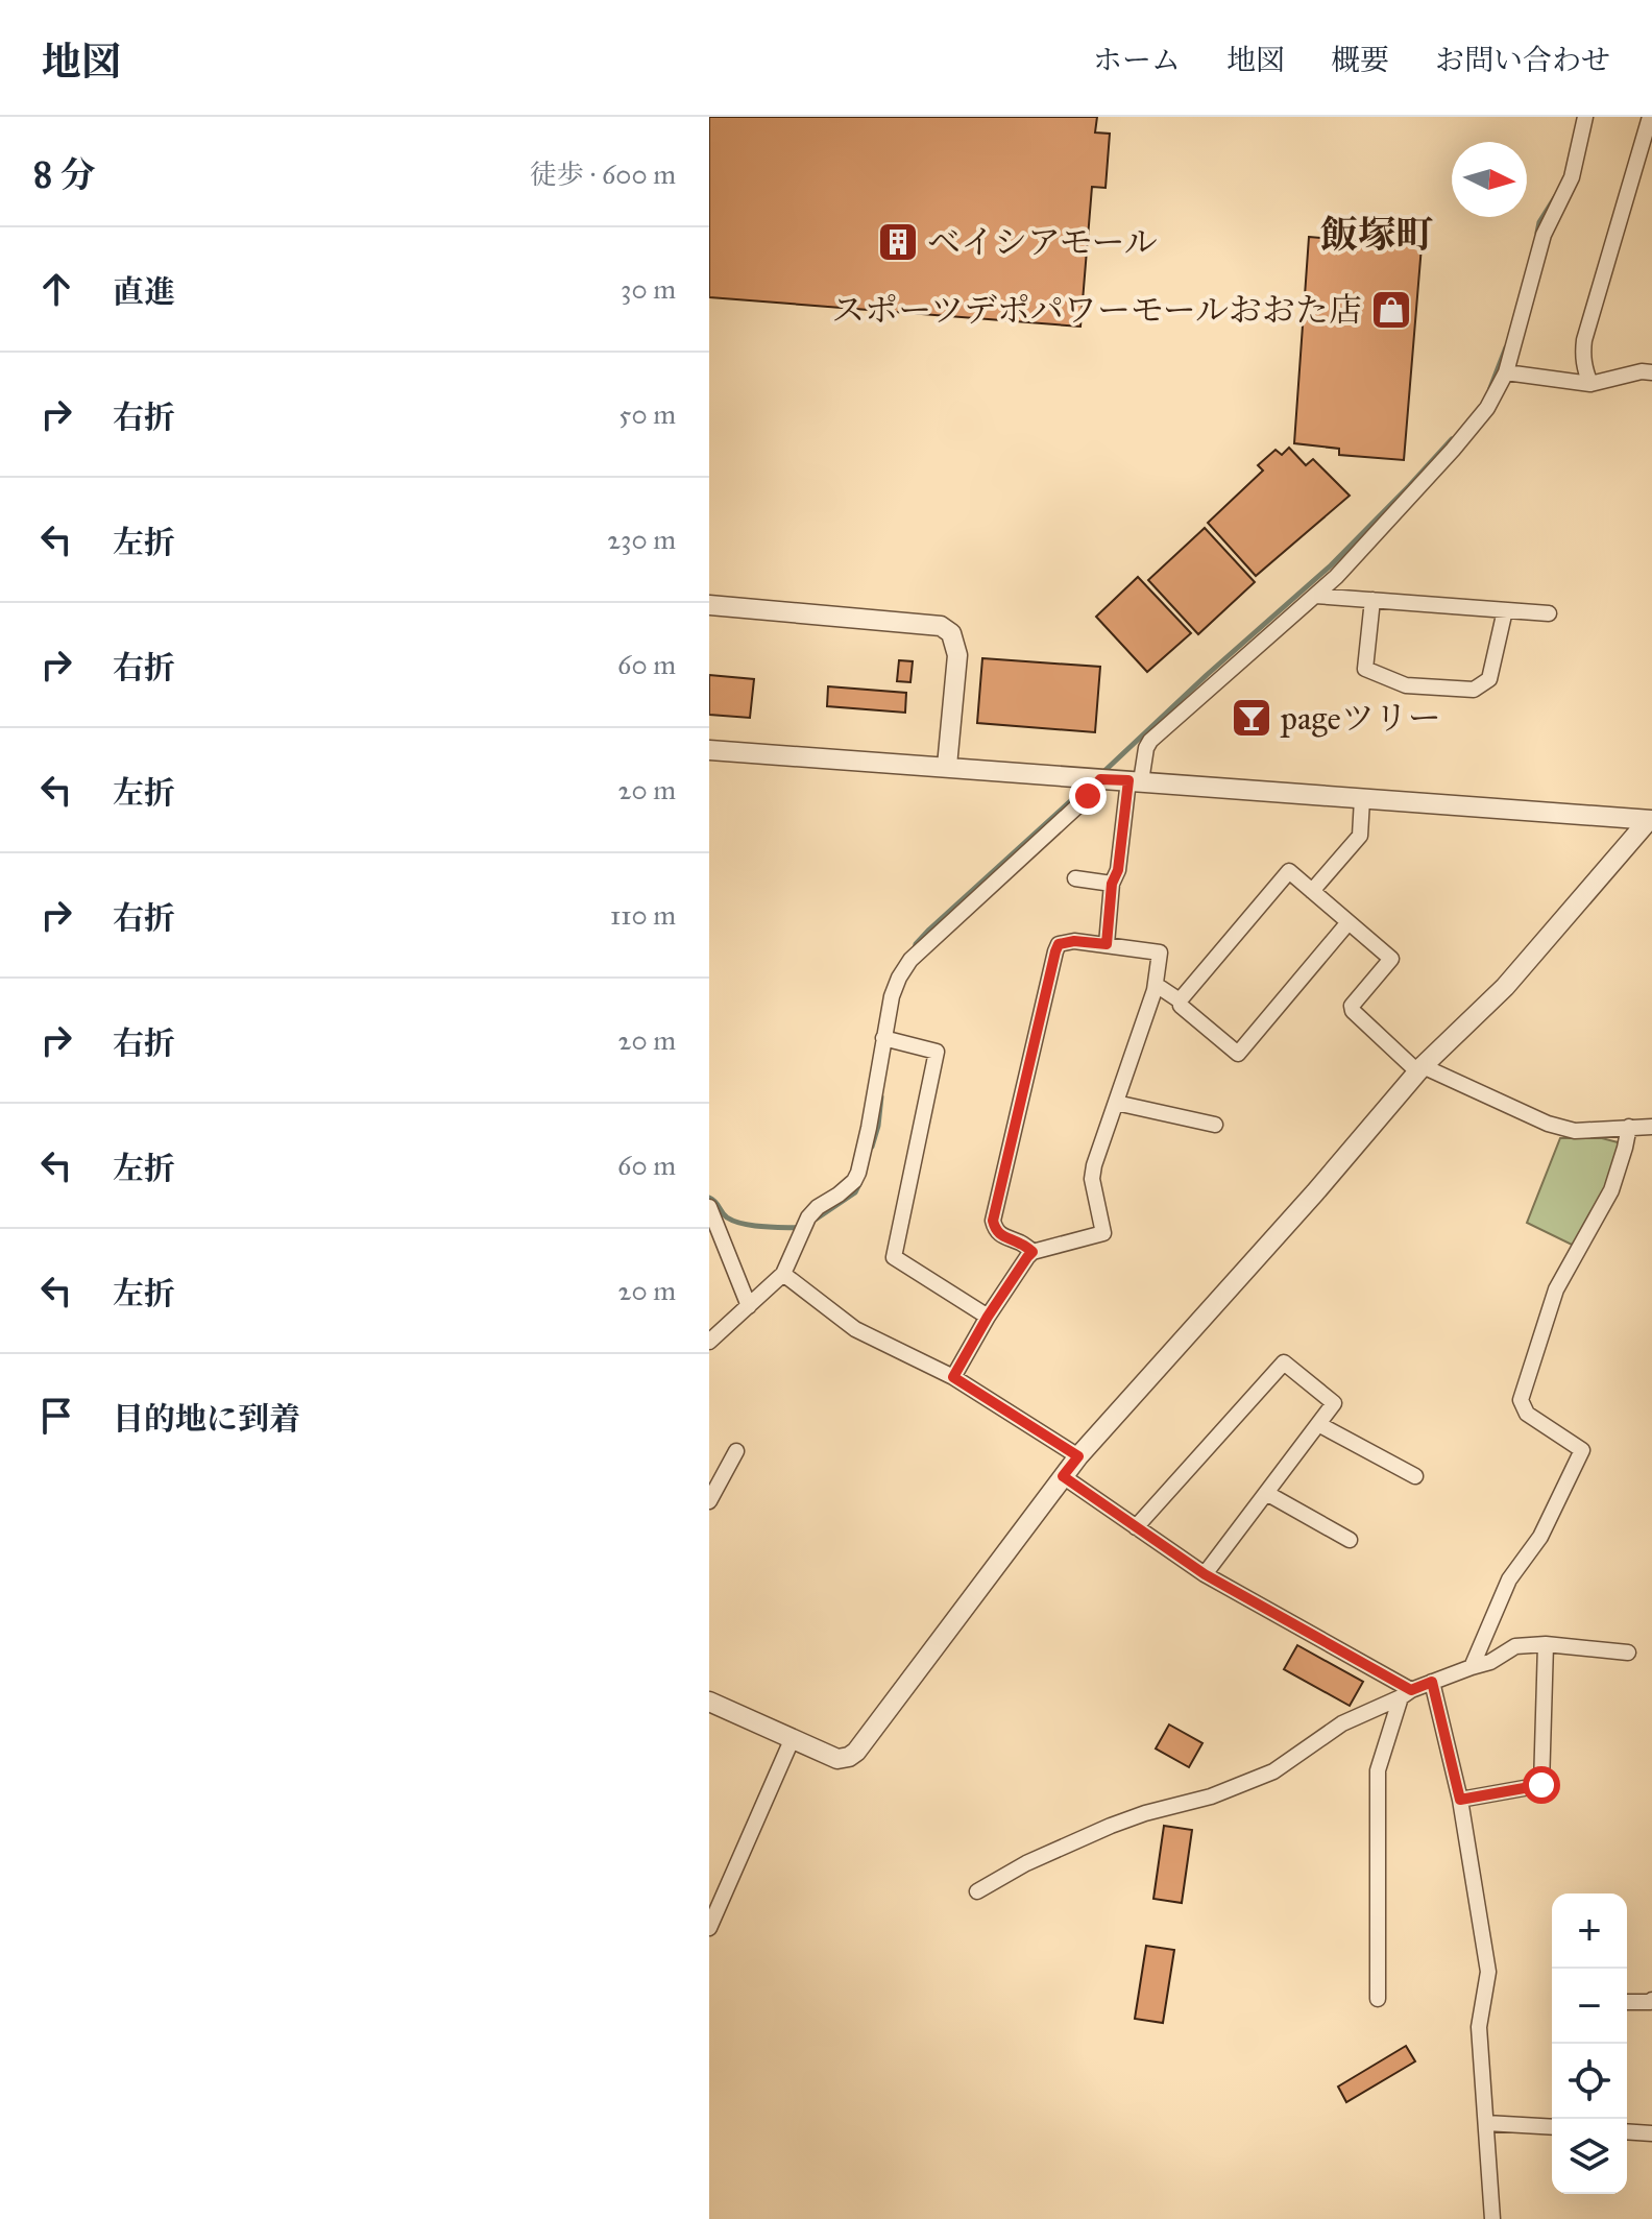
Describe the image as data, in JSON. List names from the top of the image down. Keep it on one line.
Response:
{"districts":["飯塚町"],"places":{"building":["ベイシアモール"],"shop":["スポーツデポパワーモールおおた店"],"bar":["pageツリー"]},"north":"right","page":{"header":"地図","nav":["ホーム","地図","概要","お問い合わせ"],"heading":["8 分","徒歩 · 600 m"],"list":[["直進","30 m"],["右折","50 m"],["左折","230 m"],["右折","60 m"],["左折","20 m"],["右折","110 m"],["右折","20 m"],["左折","60 m"],["左折","20 m"],"目的地に到着"],"map_buttons":["+","−"]}}
